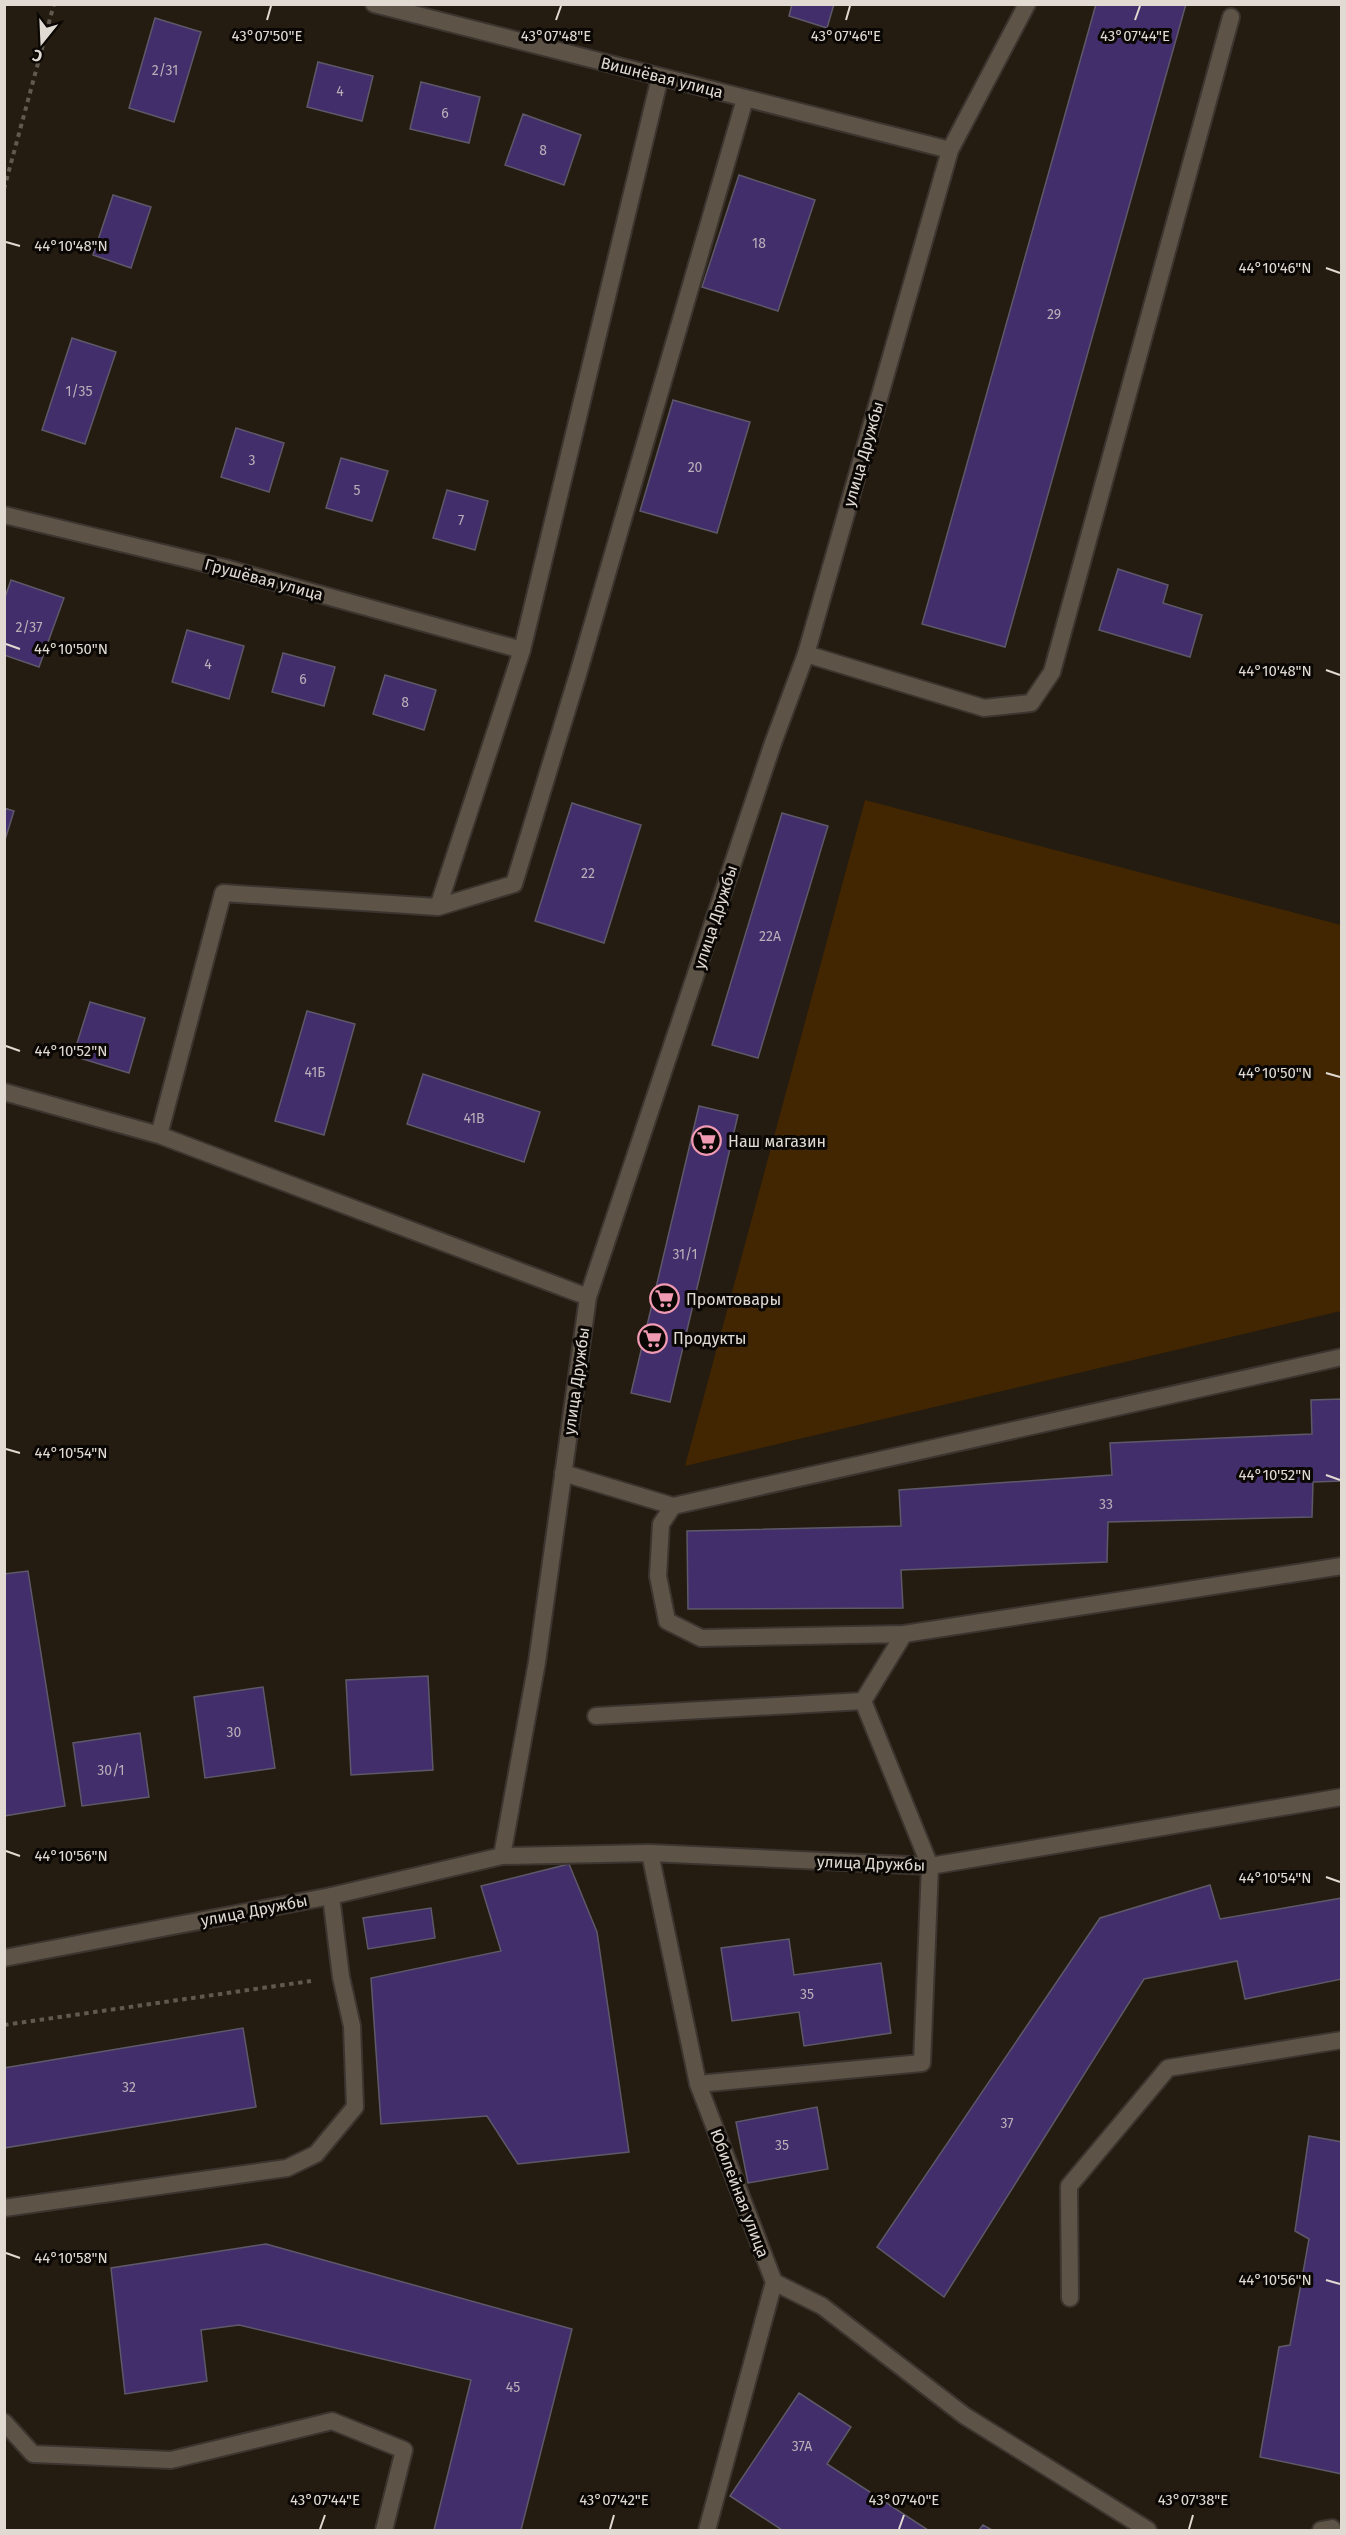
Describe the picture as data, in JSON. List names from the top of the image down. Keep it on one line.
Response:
{"streets":{"street":["Вишнёвая улица","улица Дружбы","Грушёвая улица","Юбилейная улица"]},"crossings":[["Вишнёвая улица","улица Дружбы"],["улица Дружбы","Юбилейная улица"]],"places":{"supermarket":["Наш магазин","Промтовары","Продукты"]},"house_numbers":["2/31","4","6","8","18","29","1/35","3","20","5","7","2/37","4","6","8","22","22А","41Б","41В","31/1","33","30","30/1","35","32","37","35","45","37А"],"north":"bottom","coordinates":["43°07'50\"E","43°07'48\"E","43°07'46\"E","43°07'44\"E","44°10'48\"N","44°10'46\"N","44°10'50\"N","44°10'52\"N","44°10'54\"N","44°10'56\"N","44°10'58\"N","43°07'42\"E","43°07'40\"E","43°07'38\"E"]}
